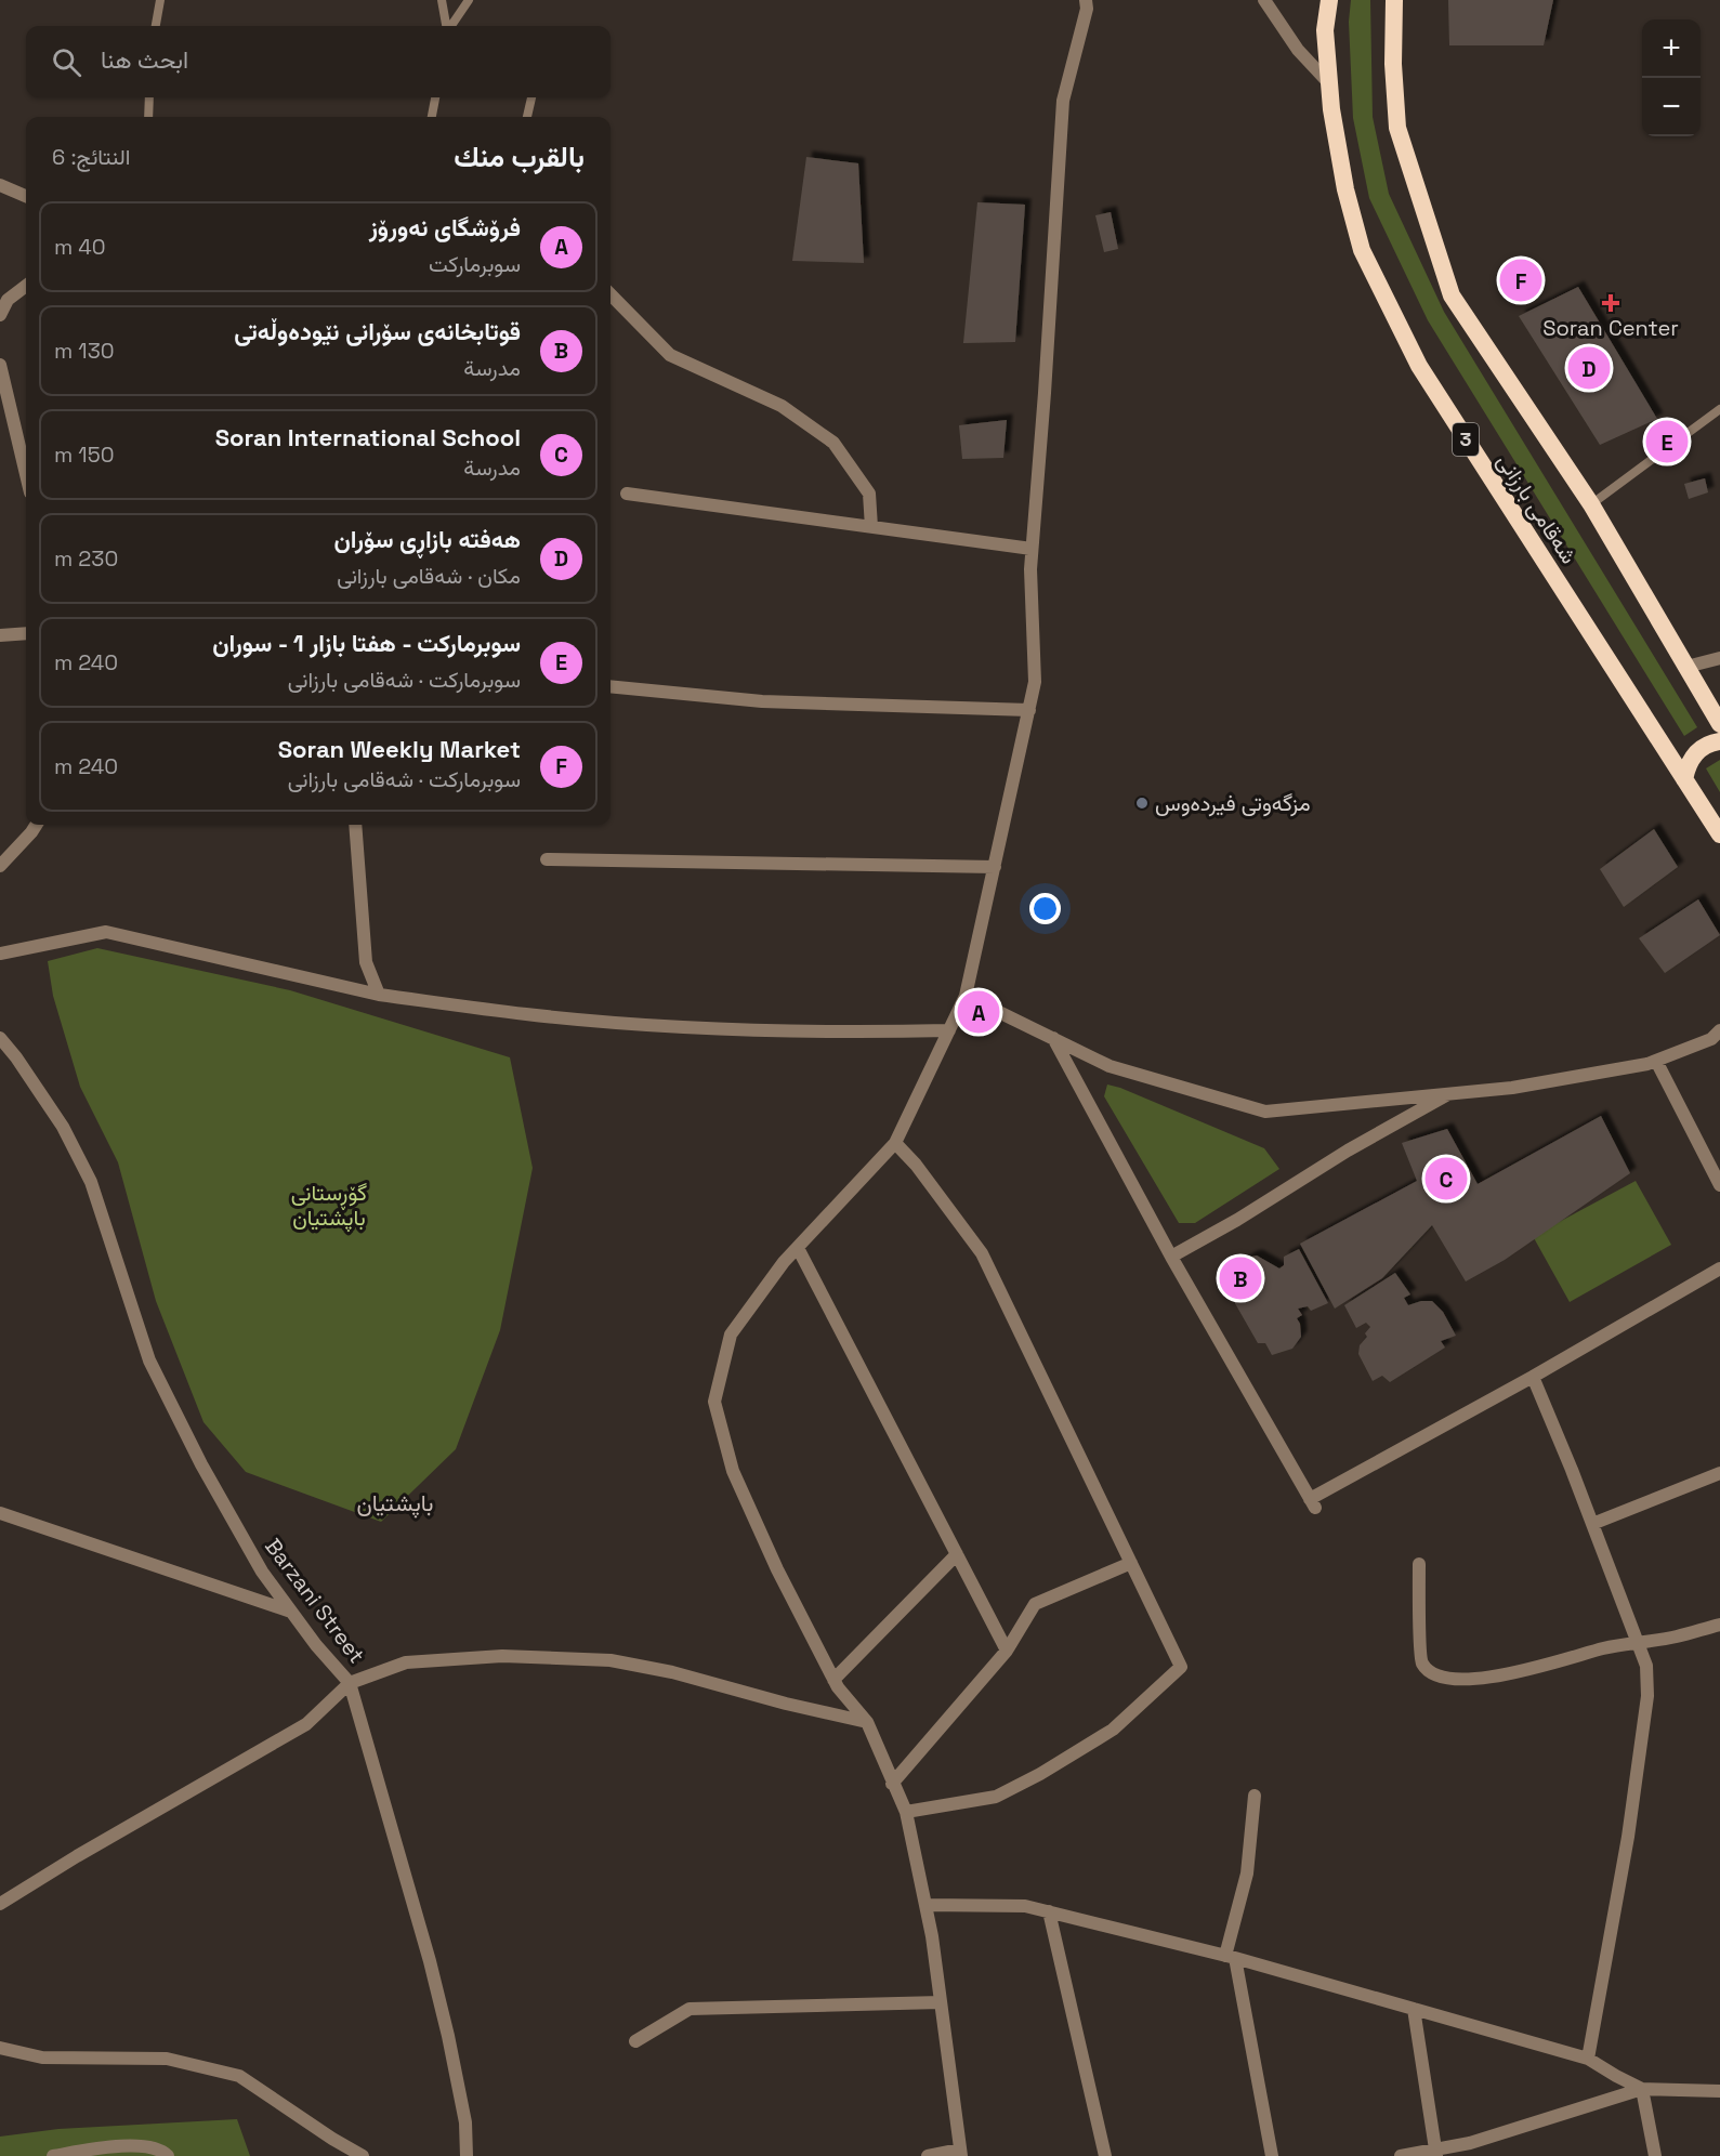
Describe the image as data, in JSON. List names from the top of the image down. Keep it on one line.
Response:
{"streets":{"highway":["3","شەقامی بارزانی"],"street":["Barzani Street"]},"districts":["باپشتیان"],"parks":["گۆڕستانی باپشتیان"],"places":{"health":["Soran Center"],"other":["مزگەوتی فیردەوس"]},"page":{"map_buttons":["+","−"],"search":"ابحث هنا","heading":["بالقرب منك","النتائج: 6"],"list":[{"mark":"A","name":"فرۆشگای نەورۆز","note":"سوبرماركت","value":"40 m"},{"mark":"B","name":"قوتابخانەی سۆرانی نێودەوڵەتی","note":"مدرسة","value":"130 m"},{"mark":"C","name":"Soran International School","note":"مدرسة","value":"150 m"},{"mark":"D","name":"هەفتە بازاڕی سۆران","note":"مكان · شەقامی بارزانی","value":"230 m"},{"mark":"E","name":"سوبرماركت - هفتا بازار 1 - سوران","note":"سوبرماركت · شەقامی بارزانی","value":"240 m"},{"mark":"F","name":"Soran Weekly Market","note":"سوبرماركت · شەقامی بارزانی","value":"240 m"}],"pins":["F","D","E","A","C","B"]}}
